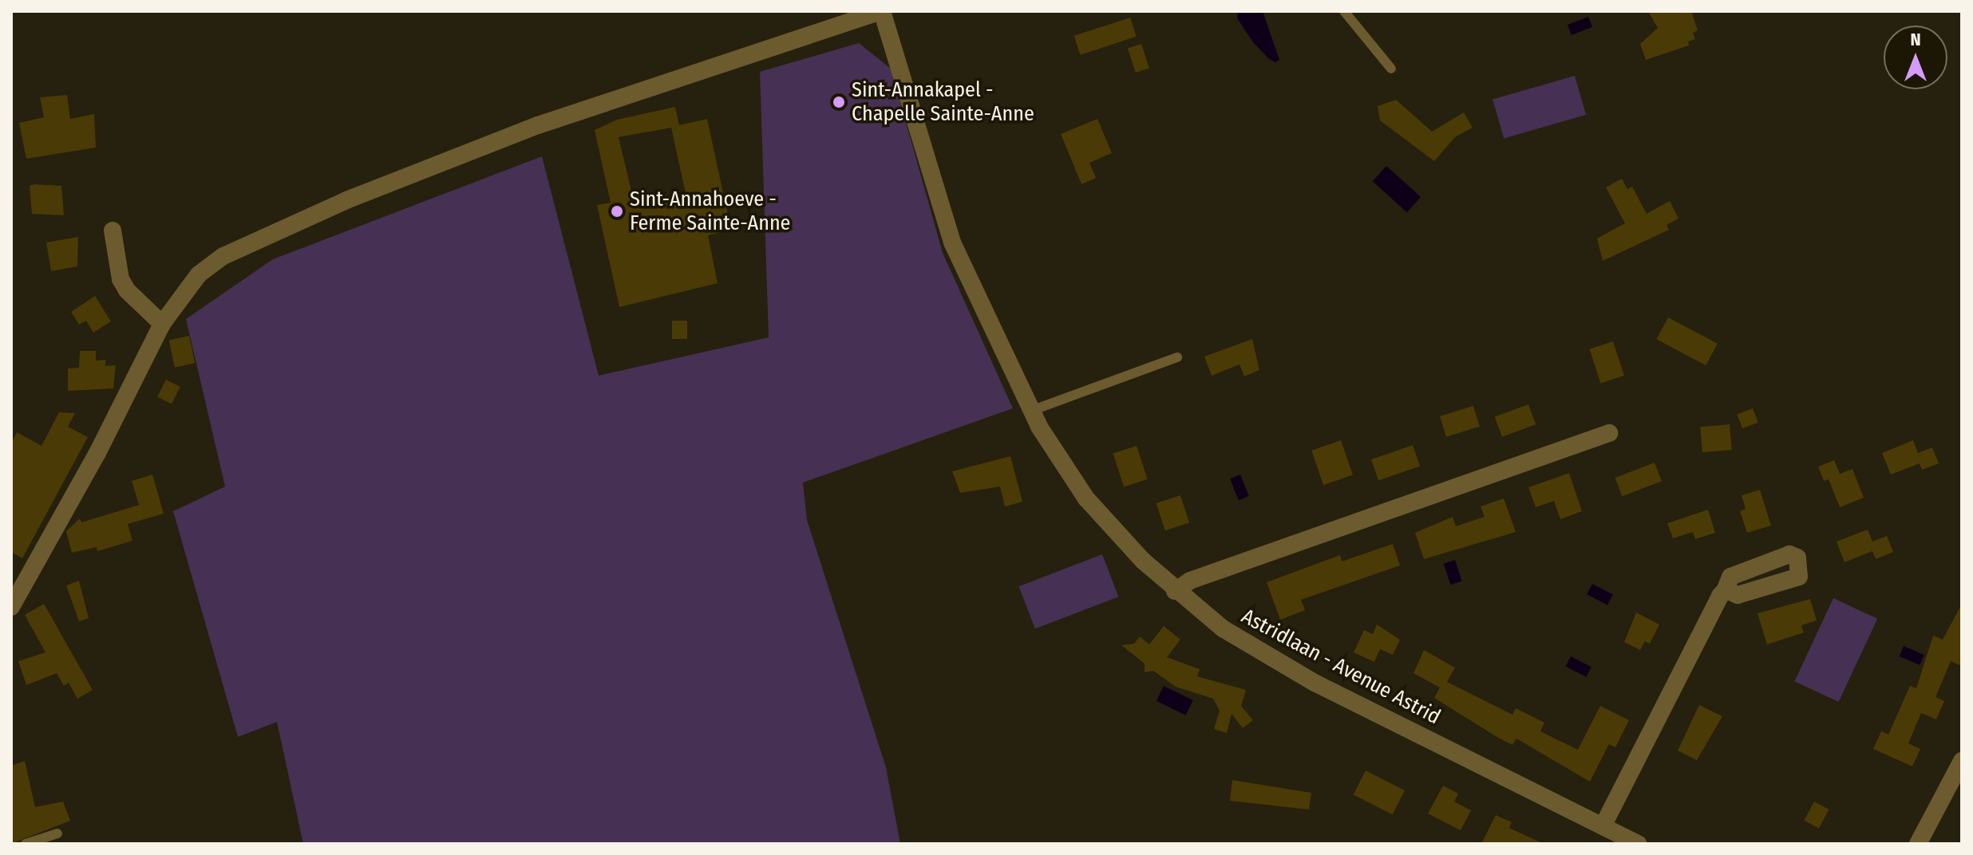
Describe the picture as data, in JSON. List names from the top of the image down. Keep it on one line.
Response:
{"streets":{"street":["Astridlaan - Avenue Astrid"]},"places":["Sint-Annakapel - Chapelle Sainte-Anne","Sint-Annahoeve - Ferme Sainte-Anne"],"north":"top"}
